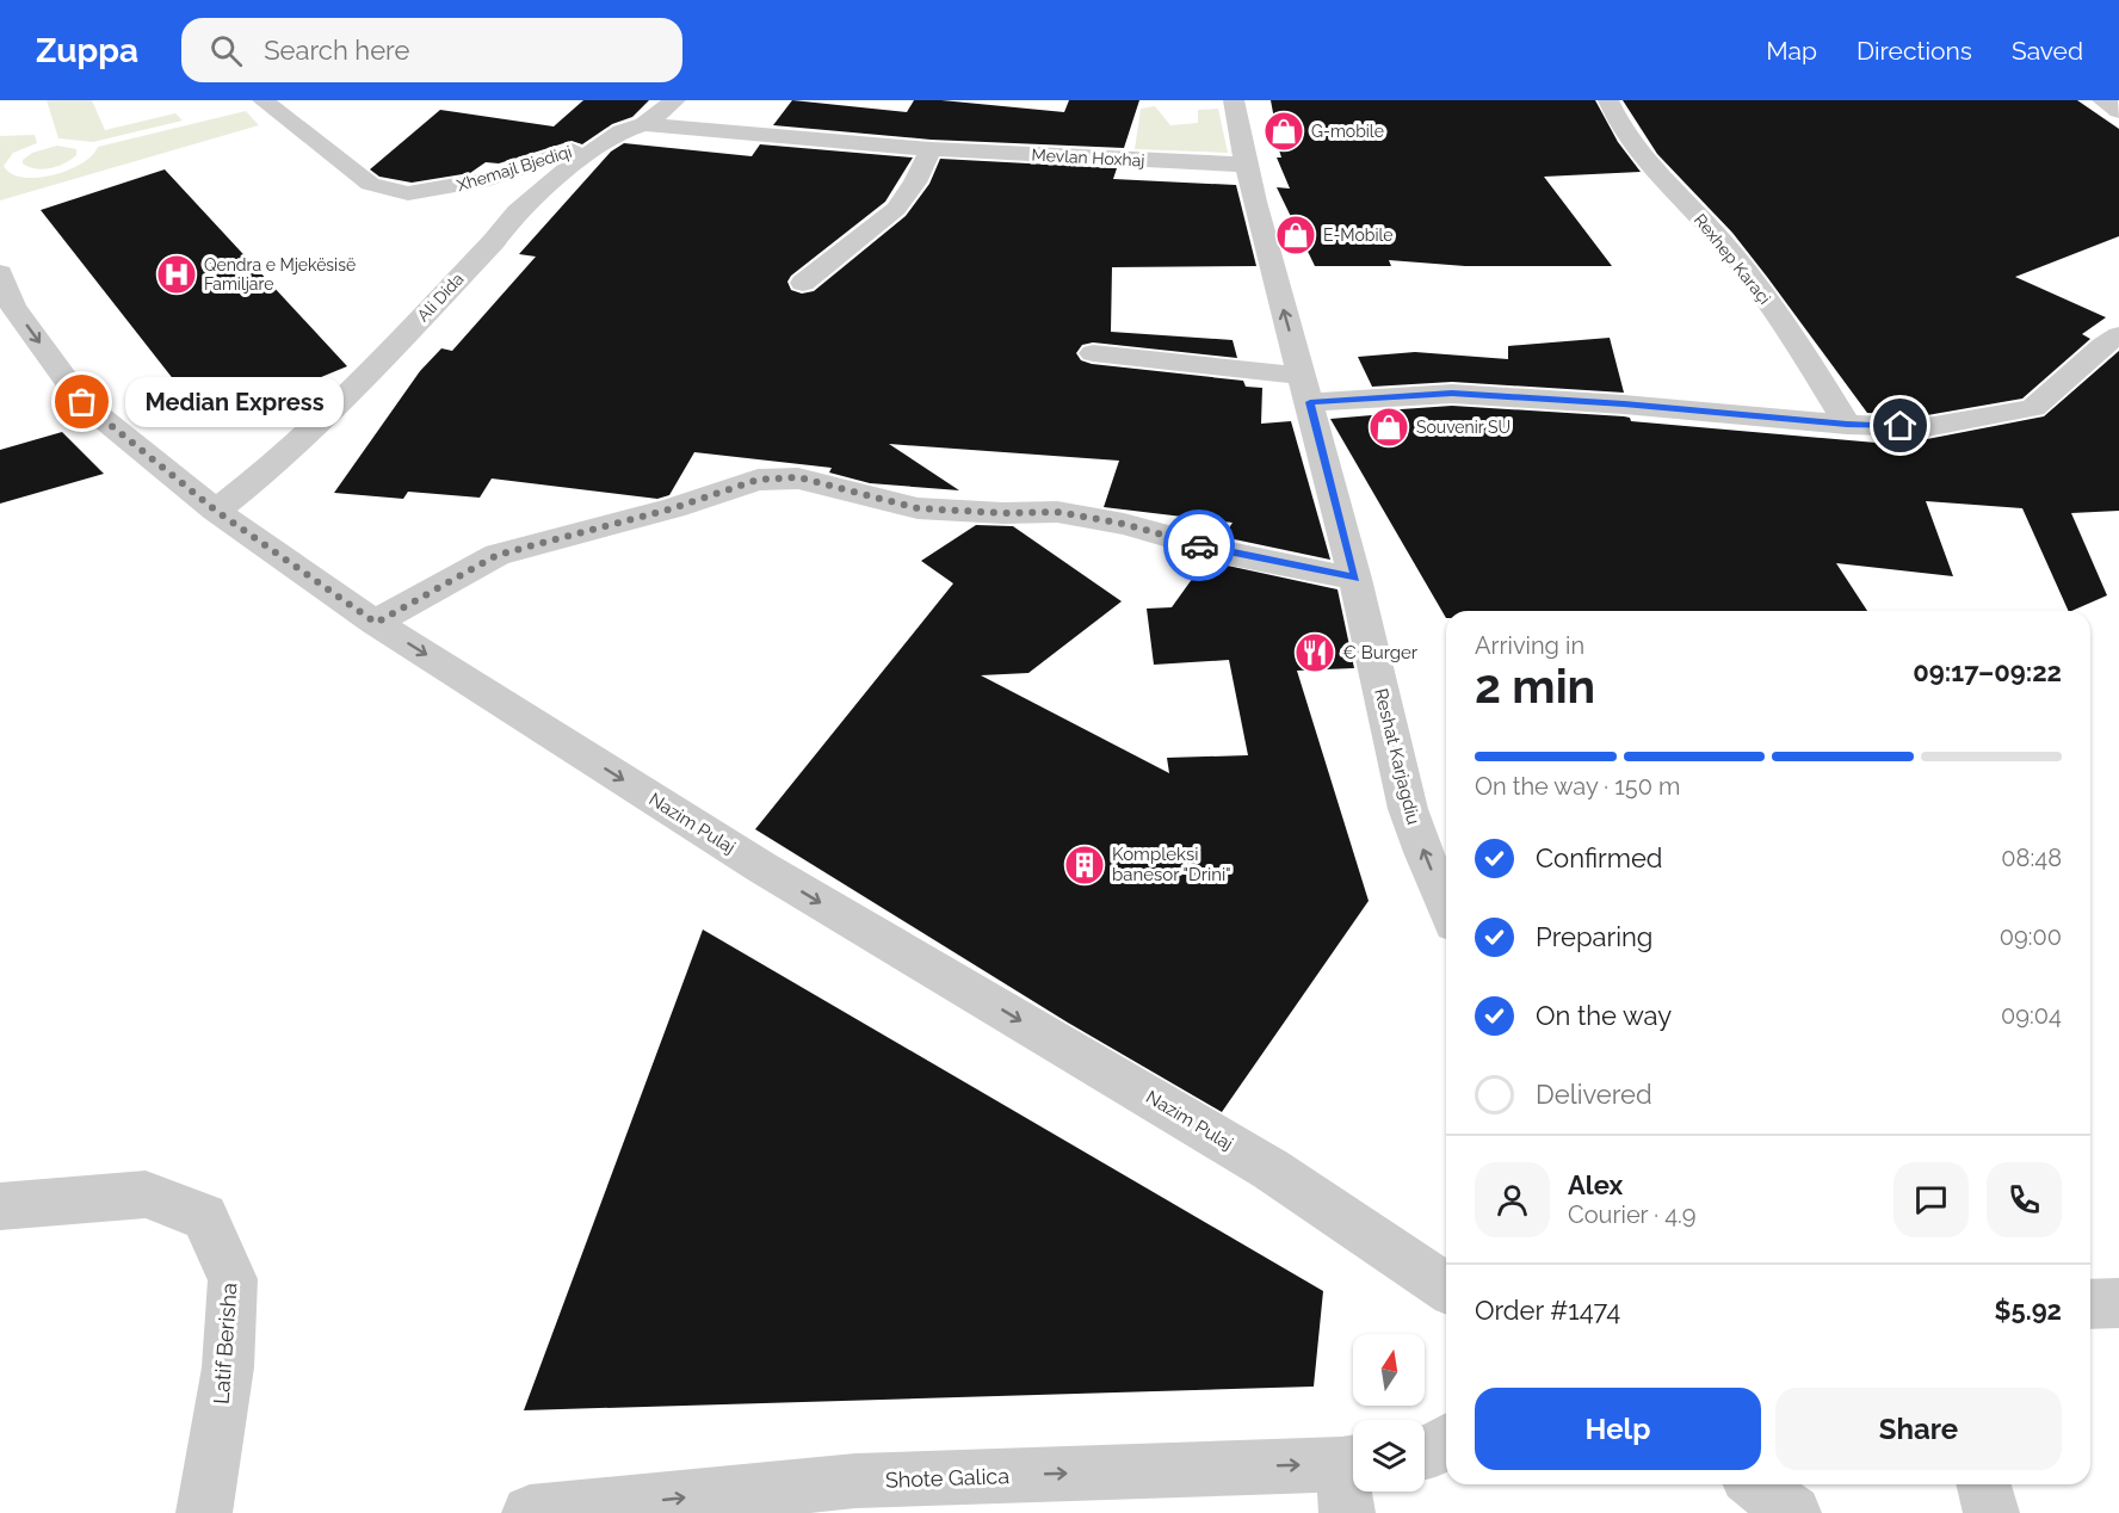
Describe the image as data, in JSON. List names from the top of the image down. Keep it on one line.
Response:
{"streets":{"street":["Mevlan Hoxhaj","Xhemajl Bjediqi","Rexhep Karaçi","Ali Dida","Reshat Karjagdiu","Nazim Pulaj","Latif Berisha","Shote Galica"]},"crossings":[["Mevlan Hoxhaj","Xhemajl Bjediqi"],["Mevlan Hoxhaj","Ali Dida"],["Mevlan Hoxhaj","Reshat Karjagdiu"],["Xhemajl Bjediqi","Ali Dida"],["Ali Dida","Nazim Pulaj"]],"one_way":["Reshat Karjagdiu","Nazim Pulaj","Shote Galica"],"places":{"shop":["G-mobile","E-Mobile","Souvenir SU"],"hospital":["Qendra e Mjekësisë Familjare"],"other":["Median Express"],"restaurant":["€ Burger"],"building":["Kompleksi banesor \"Drini\""]},"north":"top","page":{"header":"Zuppa","search":"Search here","nav":["Map","Directions","Saved"],"bubble":"Median Express","heading":["2 min","Arriving in","09:17–09:22"],"panel":["Alex","Courier · 4.9","Order #1474","$5.92"],"bar":"On the way · 150 m","list":[["Confirmed","08:48"],["Preparing","09:00"],["On the way","09:04"],"Delivered"],"buttons":["Help","Share"]}}
